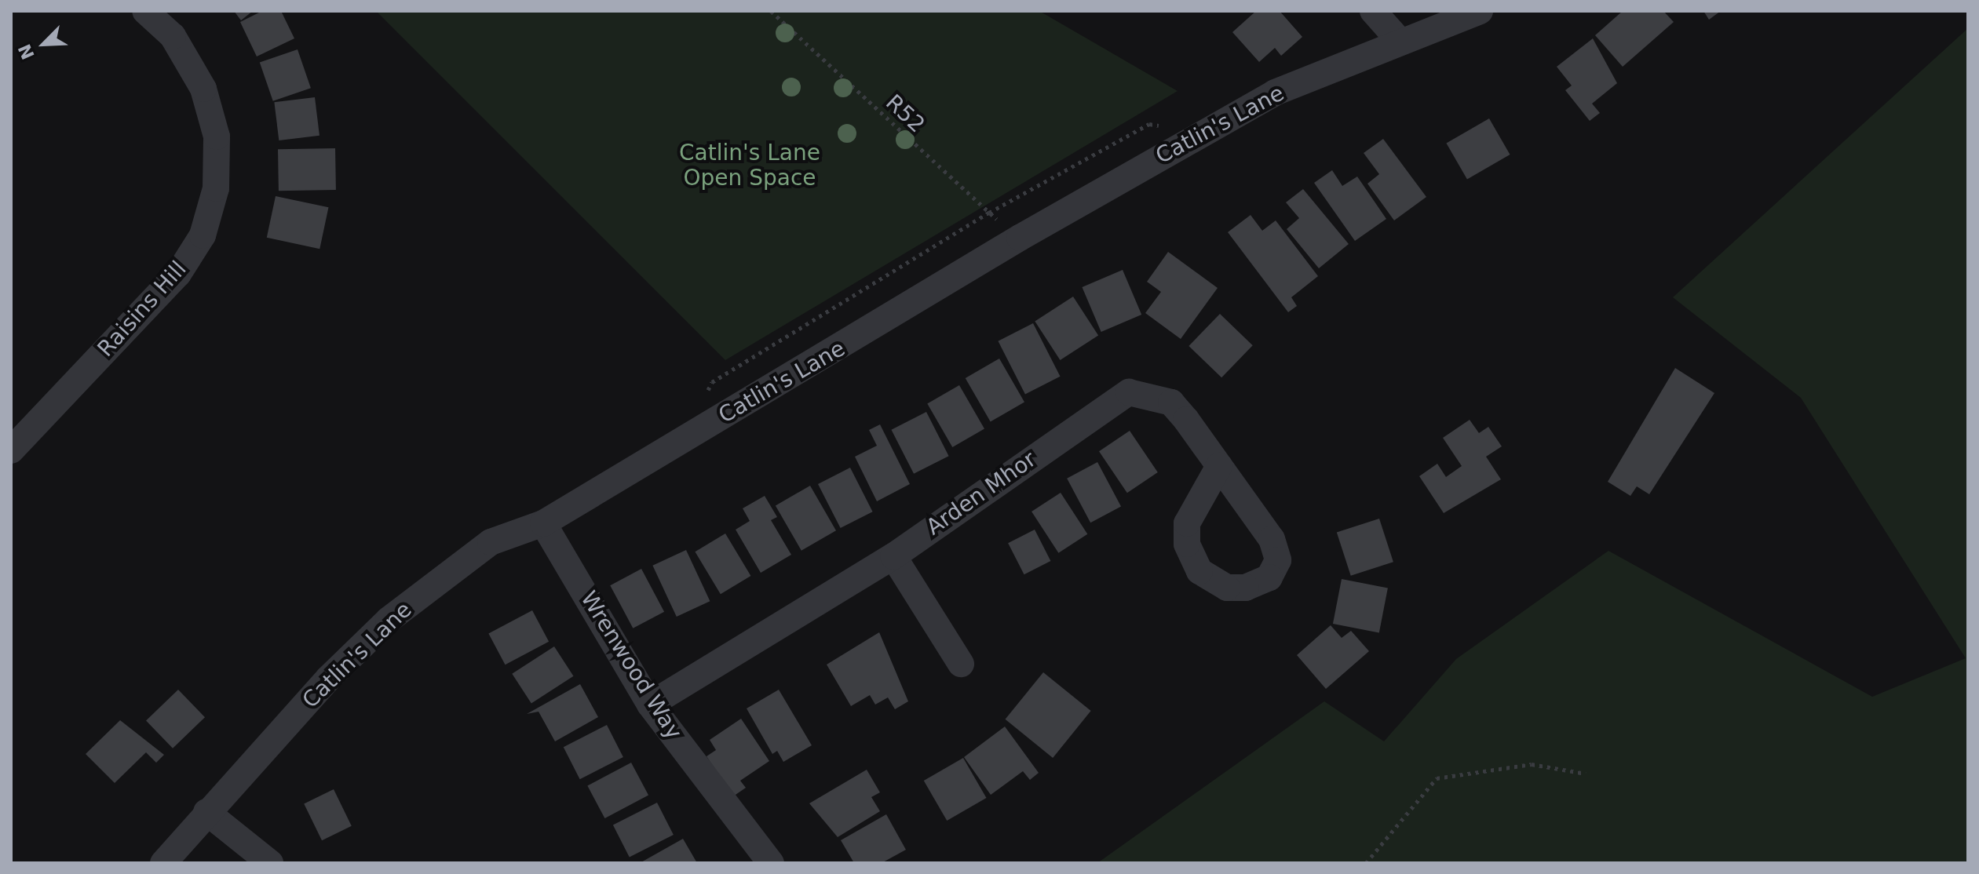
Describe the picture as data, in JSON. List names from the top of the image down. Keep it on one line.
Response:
{"streets":{"street":["Catlin's Lane","Raisins Hill","Arden Mhor","Wrenwood Way"],"path":["R52"]},"crossings":[["R52","Catlin's Lane"],["Catlin's Lane","Wrenwood Way"],["Arden Mhor","Wrenwood Way"]],"parks":["Catlin's Lane Open Space"],"north":"bottom left"}
